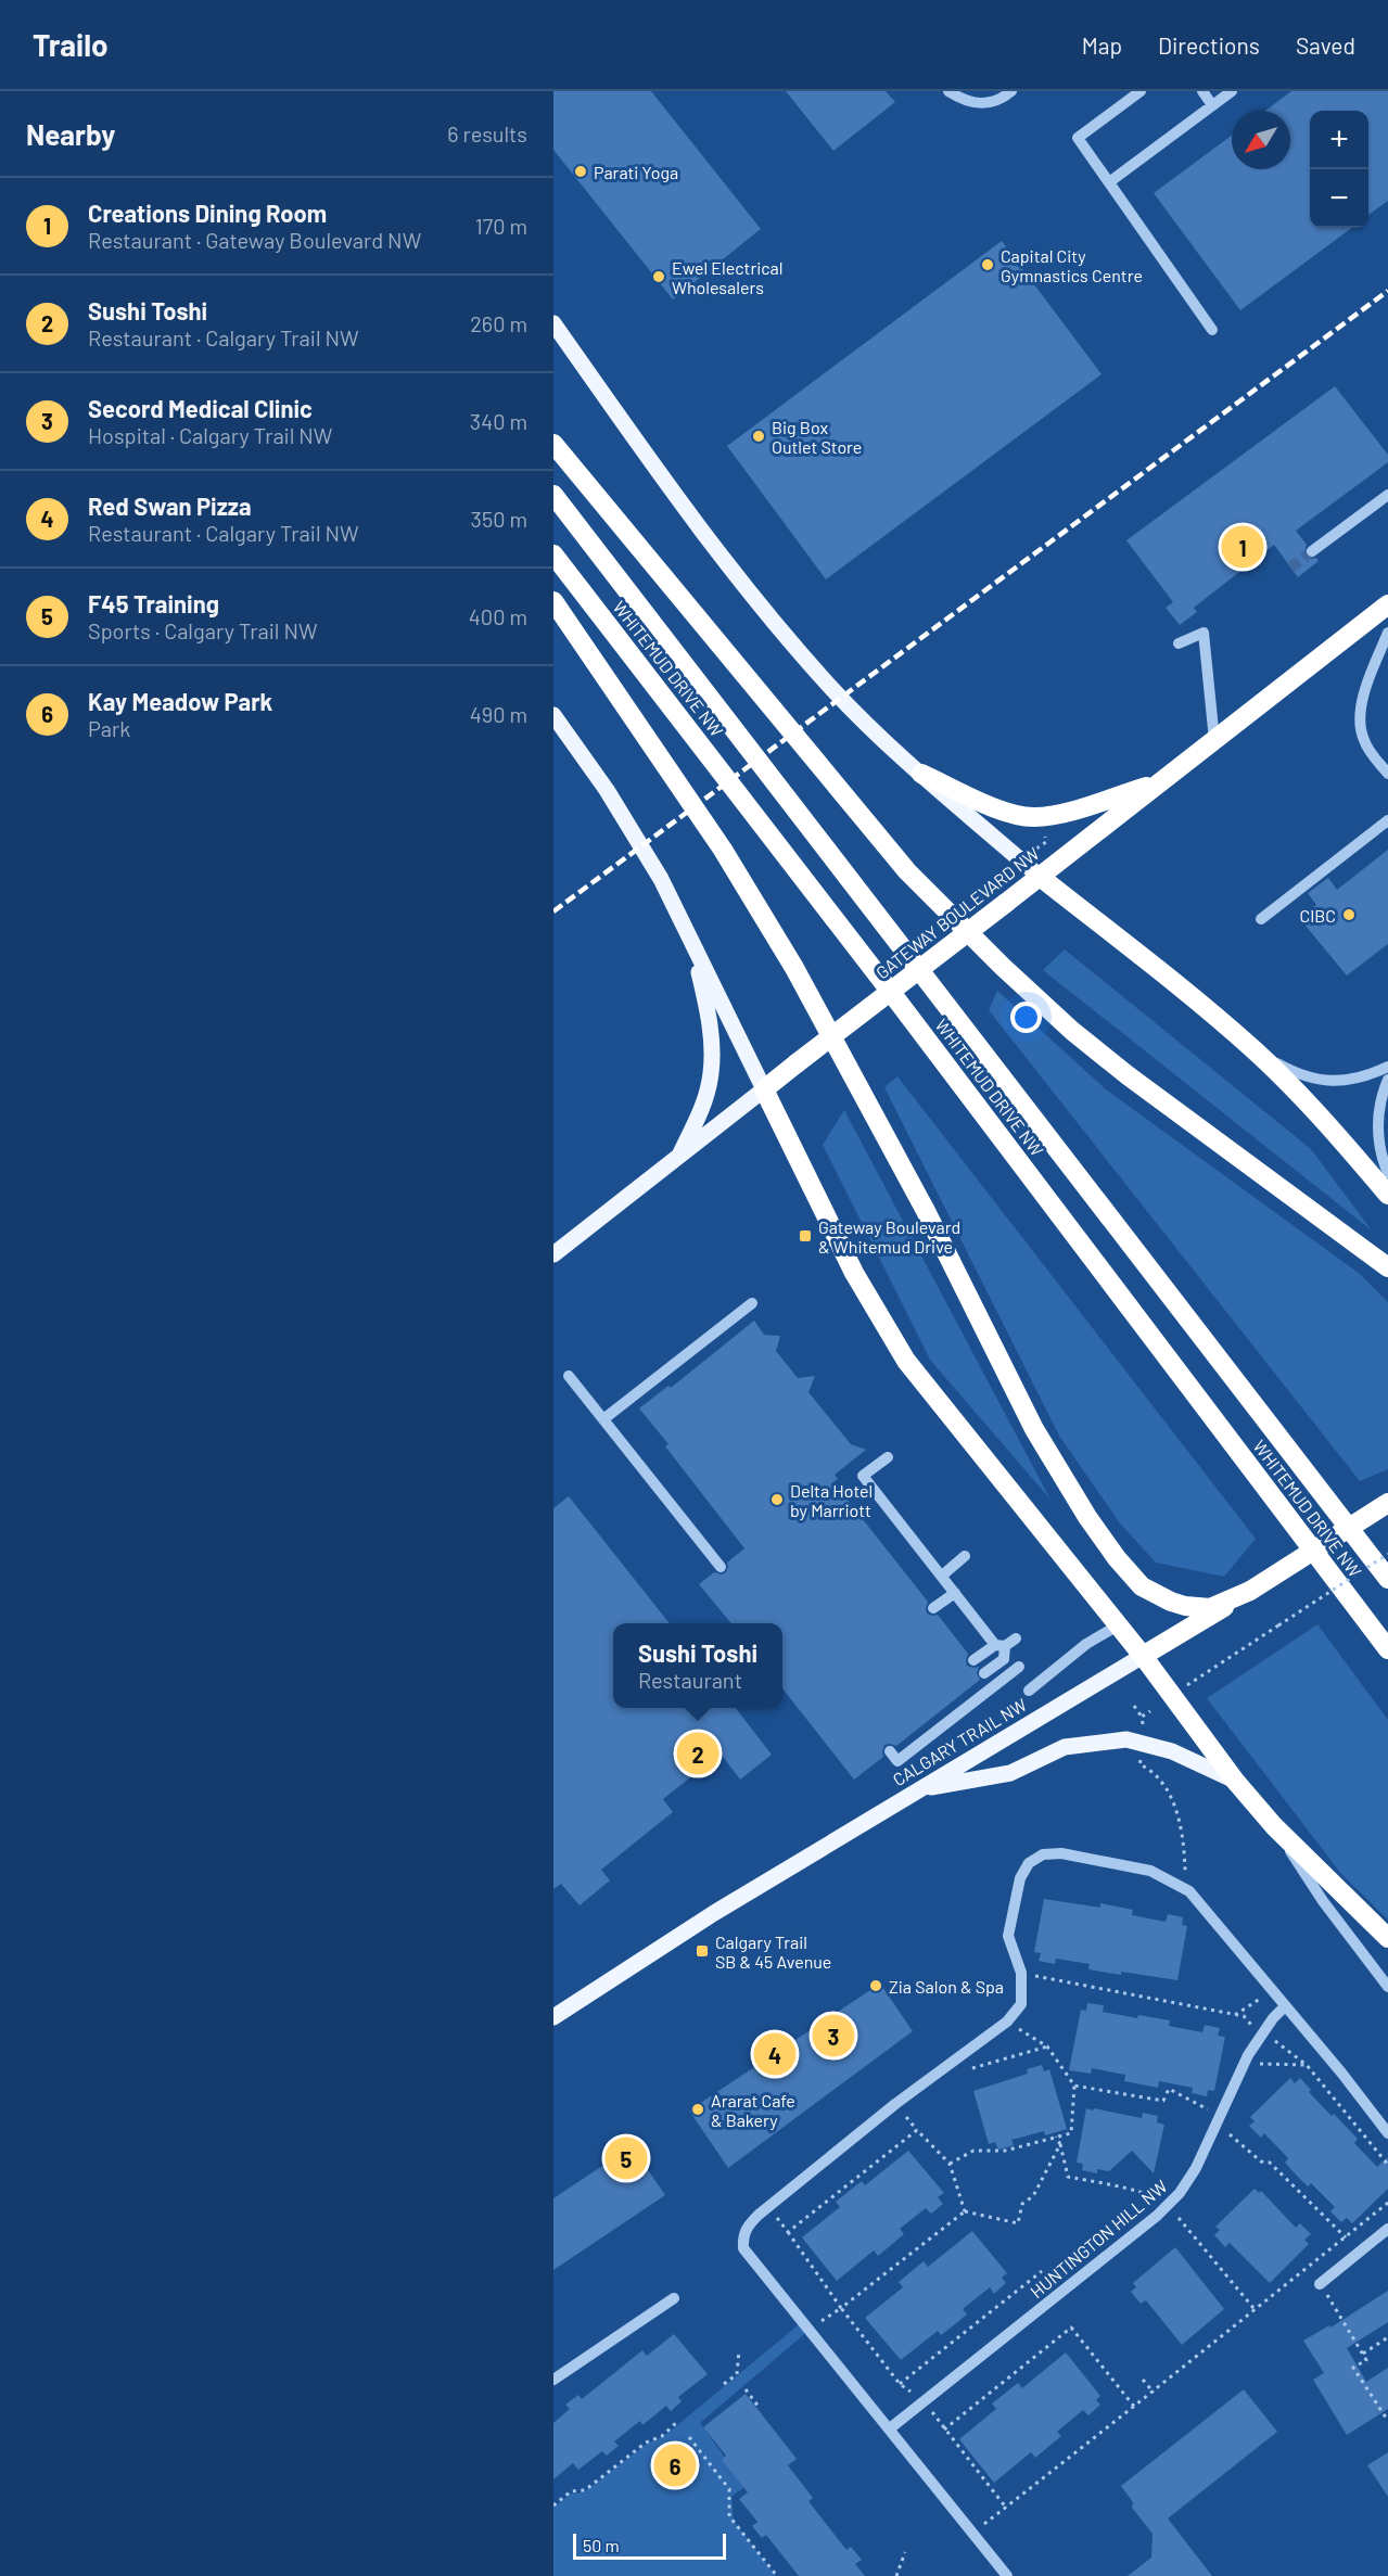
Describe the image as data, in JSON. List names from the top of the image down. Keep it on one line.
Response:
{"streets":{"highway":["WHITEMUD DRIVE NW","GATEWAY BOULEVARD NW","CALGARY TRAIL NW"],"street":["HUNTINGTON HILL NW"]},"places":{"other":["Parati Yoga","Capital City Gymnastics Centre","Ewel Electrical Wholesalers","Big Box Outlet Store","CIBC","Delta Hotel by Marriott","Zia Salon & Spa","Ararat Cafe & Bakery"],"transit":["Gateway Boulevard & Whitemud Drive","Calgary Trail SB & 45 Avenue"]},"scale_bar":"50 m","north":"bottom left","page":{"header":"Trailo","nav":["Map","Directions","Saved"],"heading":["Nearby","6 results"],"map_buttons":["+","−"],"list":[{"mark":"1","name":"Creations Dining Room","note":"Restaurant · Gateway Boulevard NW","value":"170 m"},{"mark":"2","name":"Sushi Toshi","note":"Restaurant · Calgary Trail NW","value":"260 m"},{"mark":"3","name":"Secord Medical Clinic","note":"Hospital · Calgary Trail NW","value":"340 m"},{"mark":"4","name":"Red Swan Pizza","note":"Restaurant · Calgary Trail NW","value":"350 m"},{"mark":"5","name":"F45 Training","note":"Sports · Calgary Trail NW","value":"400 m"},{"mark":"6","name":"Kay Meadow Park","note":"Park","value":"490 m"}],"pins":["1","2","3","4","5","6"],"popup":["Sushi Toshi","Restaurant"],"scale":"50 m"}}
